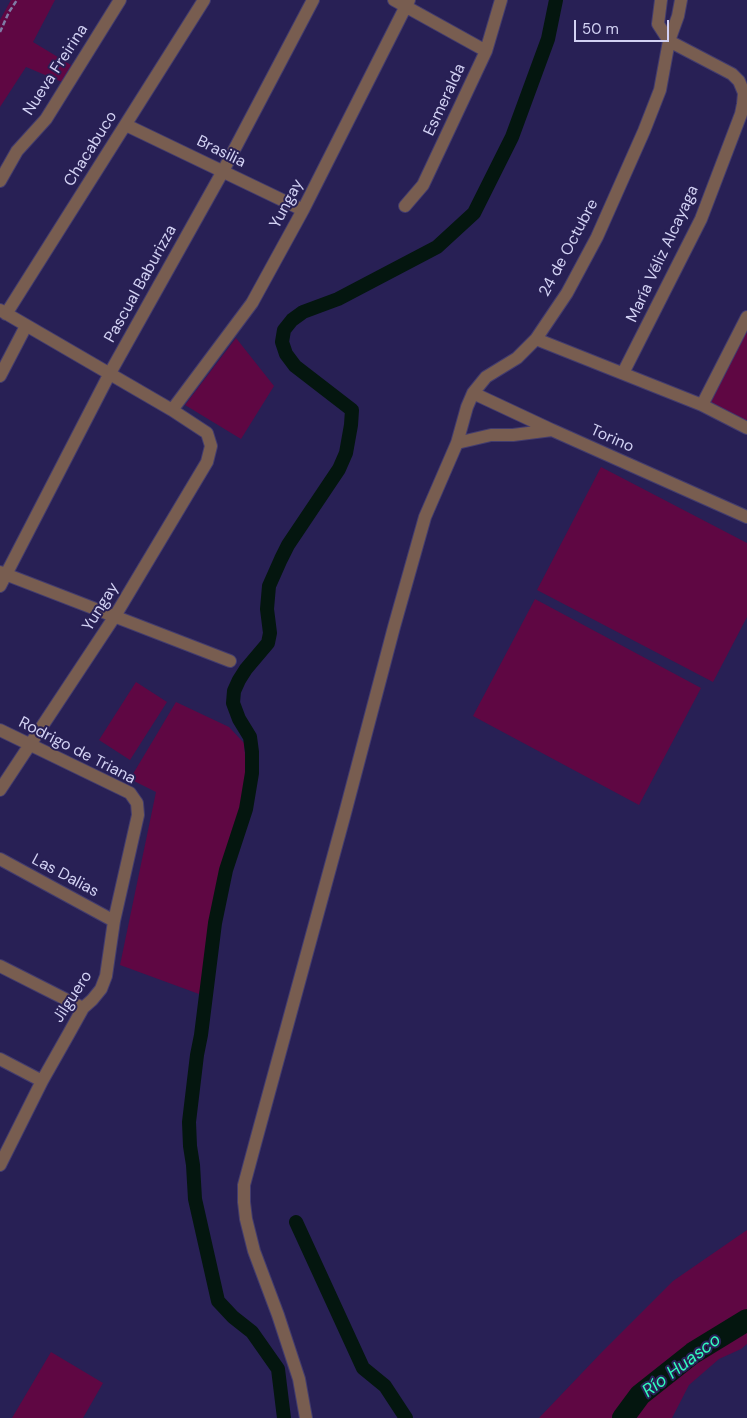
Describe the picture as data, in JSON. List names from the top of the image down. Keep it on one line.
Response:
{"streets":{"street":["Nueva Freirina","Esmeralda","Chacabuco","Brasilia","Yungay","24 de Octubre","María Véliz Alcayaga","Pascual Baburizza","Torino","Rodrigo de Triana","Las Dalias","Jilguero"]},"crossings":[["Chacabuco","Brasilia"],["Brasilia","Yungay"],["Brasilia","Pascual Baburizza"],["Yungay","Rodrigo de Triana"],["24 de Octubre","María Véliz Alcayaga"],["24 de Octubre","Torino"],["Rodrigo de Triana","Jilguero"],["Las Dalias","Jilguero"]],"water":["Río Huasco"],"scale_bar":"50 m"}
